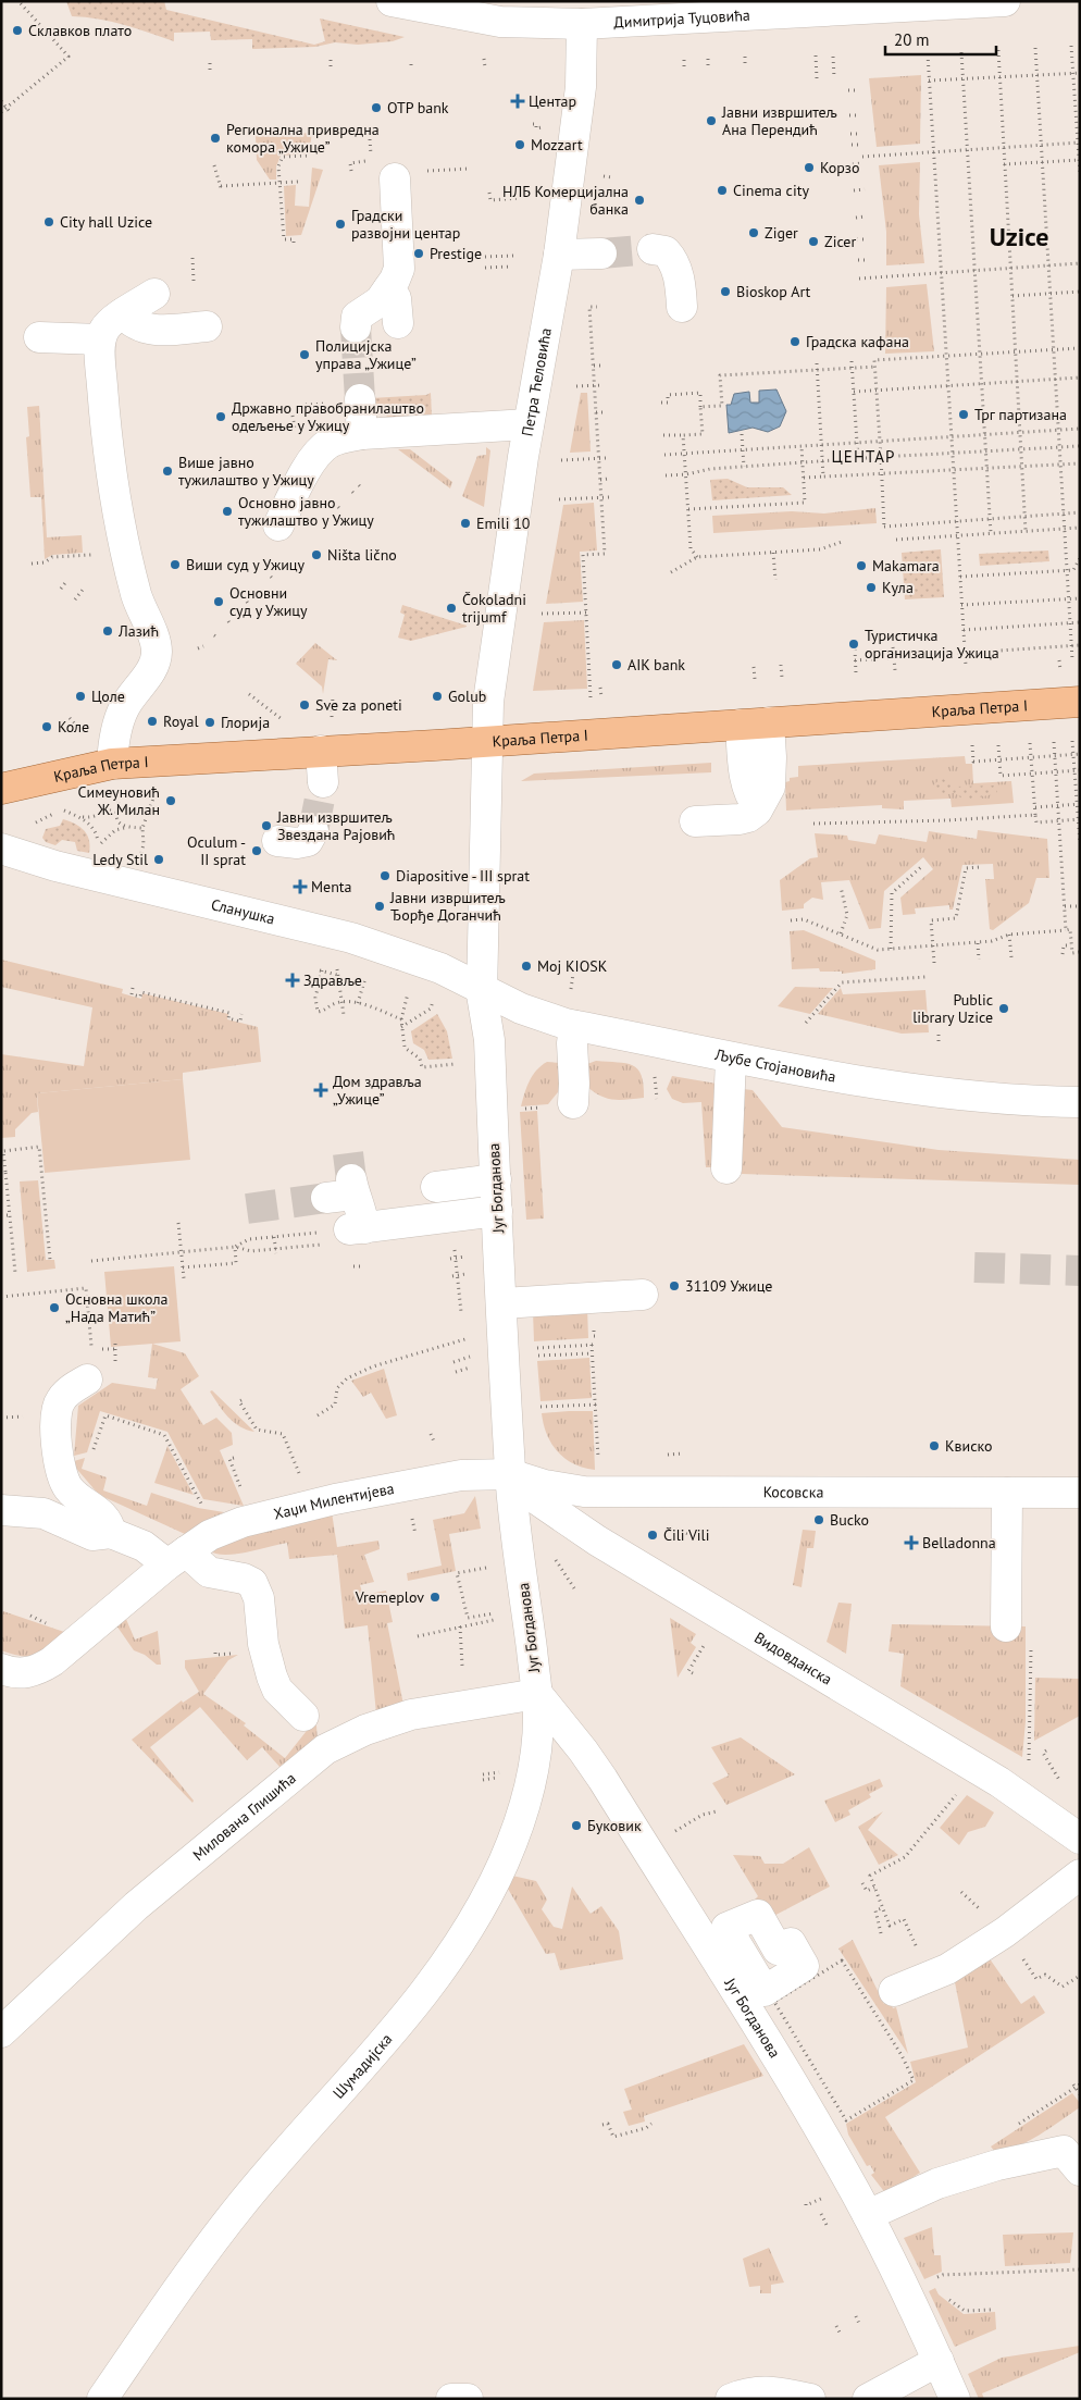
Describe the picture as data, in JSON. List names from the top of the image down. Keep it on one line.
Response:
{"streets":{"main road":["Краља Петра I"],"street":["Димитрија Туцовића","Петра Ћеловића","Сланушка","Љубе Стојановића","Југ Богданова","Косовска","Хаџи Милентијева","Видовданска","Милована Глишића","Шумадијска"]},"crossings":[["Димитрија Туцовића","Петра Ћеловића"],["Петра Ћеловића","Краља Петра I"],["Петра Ћеловића","Југ Богданова"],["Краља Петра I","Југ Богданова"],["Сланушка","Љубе Стојановића"],["Сланушка","Југ Богданова"],["Љубе Стојановића","Југ Богданова"],["Југ Богданова","Косовска"],["Југ Богданова","Хаџи Милентијева"],["Југ Богданова","Видовданска"],["Југ Богданова","Милована Глишића"],["Југ Богданова","Шумадијска"],["Косовска","Хаџи Милентијева"],["Косовска","Видовданска"],["Хаџи Милентијева","Видовданска"],["Милована Глишића","Шумадијска"]],"districts":["Uzice","ЦЕНТАР"],"places":{"other":["Склавков плато","OTP bank","Јавни извршитељ Ана Перендић","Регионална привредна комора „Ужице”","Mozzart","Корзо","Cinema city","НЛБ Комерцијална банка","City hall Uzice","Градски развојни центар","Ziger","Zicer","Prestige","Bioskop Art","Градска кафана","Полицијска управа „Ужице”","Трг партизана","Државно правобранилаштво одељење у Ужицу","Више јавно тужилаштво у Ужицу","Основно јавно тужилаштво у Ужицу","Emili 10","Ništa lično","Виши суд у Ужицу","Makamara","Кула","Основни суд у Ужицу","Čokoladni trijumf","Лазић","Туристичка организација Ужица","AIK bank","Цоле","Golub","Sve za poneti","Royal","Глорија","Коле","Симеуновић Ж. Милан","Јавни извршитељ Звездана Рајовић","Oculum - II sprat","Ledy Stil","Diapositive - III sprat","Јавни извршитељ Ђорђе Доганчић","Moj KIOSK","Public library Uzice","31109 Ужице","Основна школа „Нада Матић”","Квиско","Bucko","Čili Vili","Vremeplov","Буковик"],"health":["Центар","Menta","Здравље","Дом здравља „Ужице”","Belladonna"]},"scale_bar":"20 m"}
